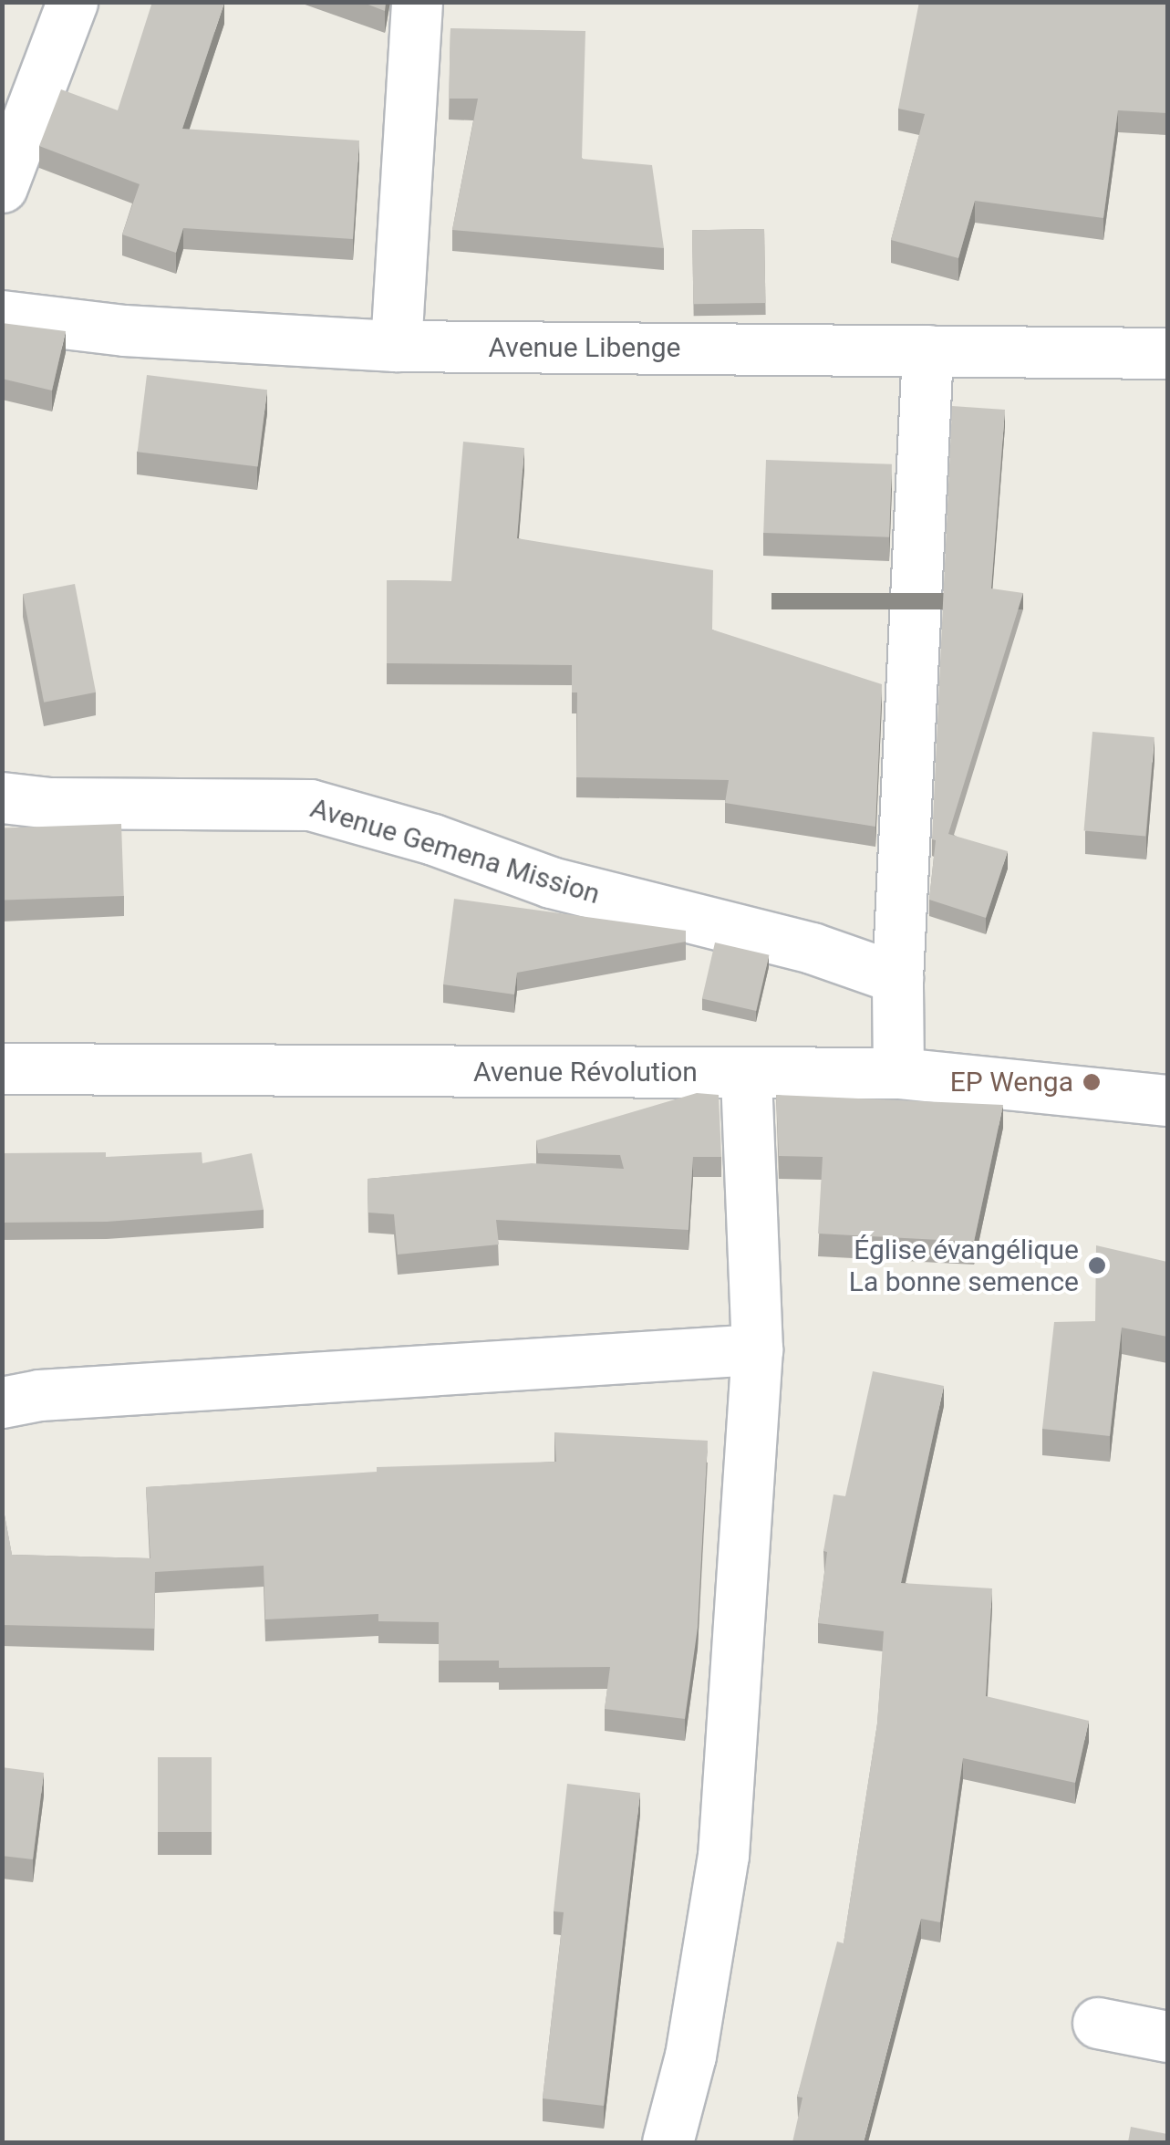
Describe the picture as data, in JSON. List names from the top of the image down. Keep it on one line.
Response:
{"streets":{"street":["Avenue Libenge","Avenue Gemena Mission","Avenue Révolution"]},"places":["EP Wenga","Église évangélique La bonne semence"]}
